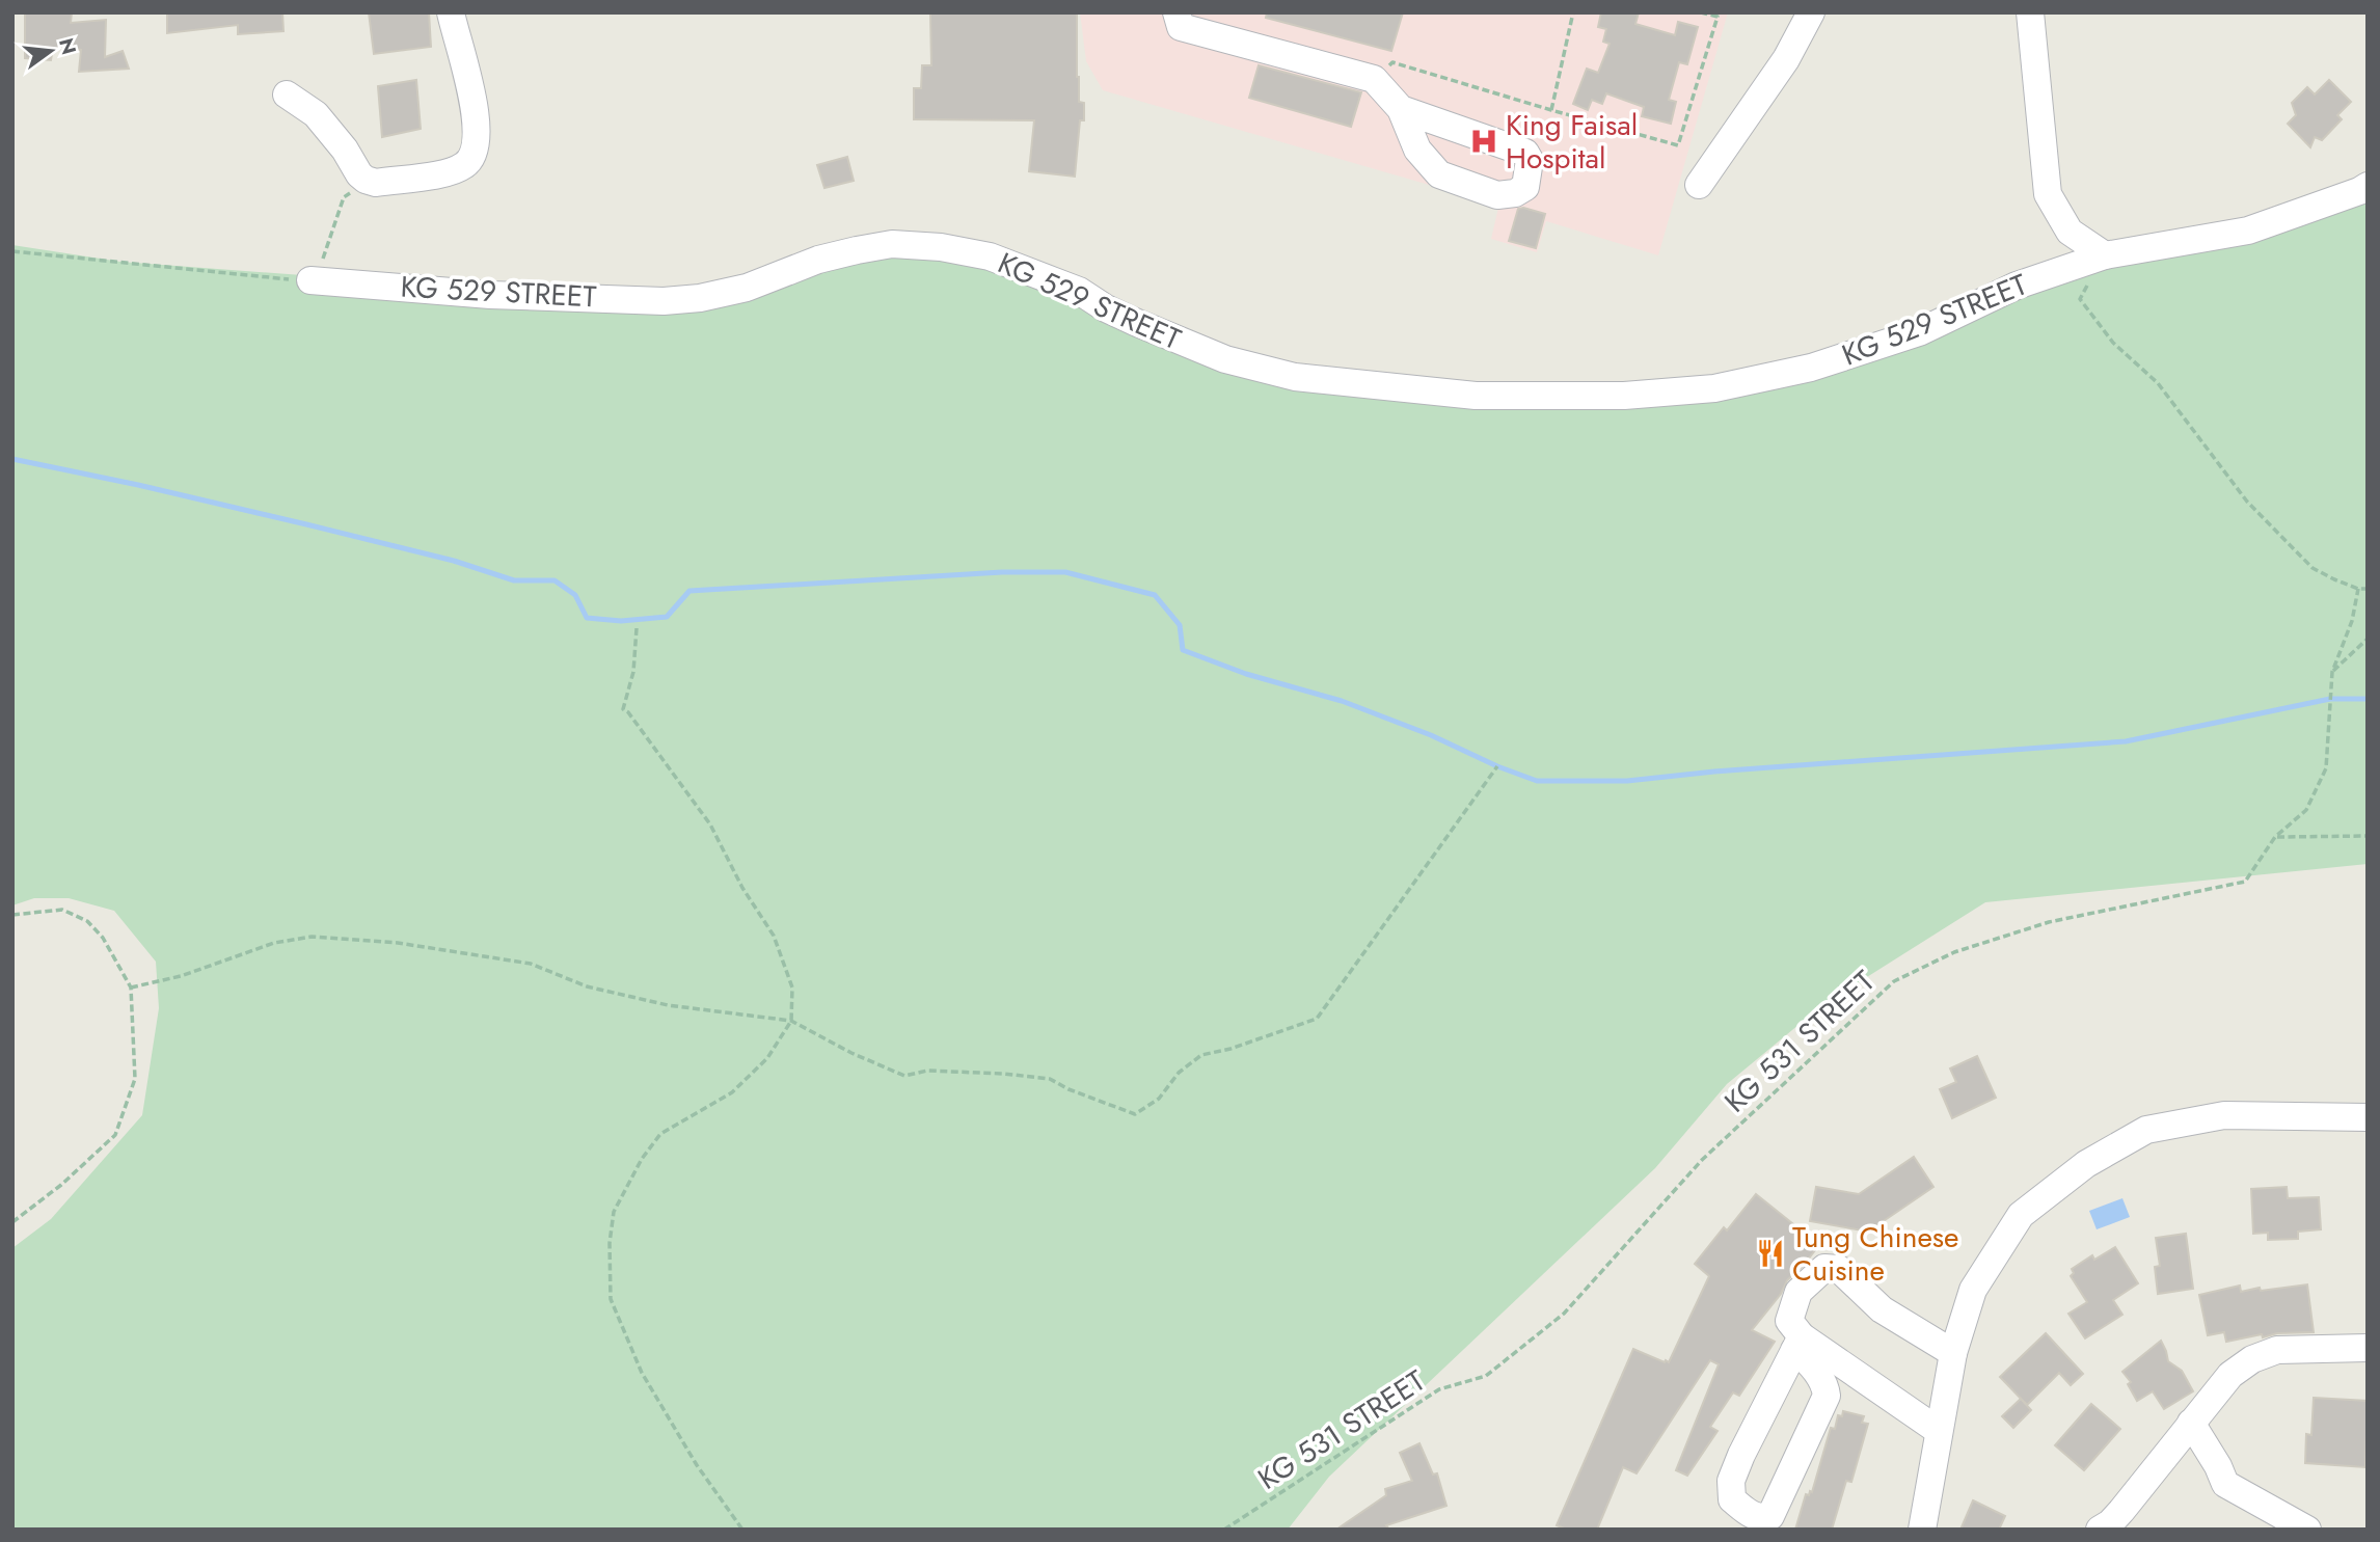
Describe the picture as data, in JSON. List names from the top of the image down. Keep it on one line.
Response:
{"streets":{"street":["KG 529 STREET"],"path":["KG 531 STREET"]},"places":{"hospital":["King Faisal Hospital"],"restaurant":["Tung Chinese Cuisine"]},"north":"right"}
